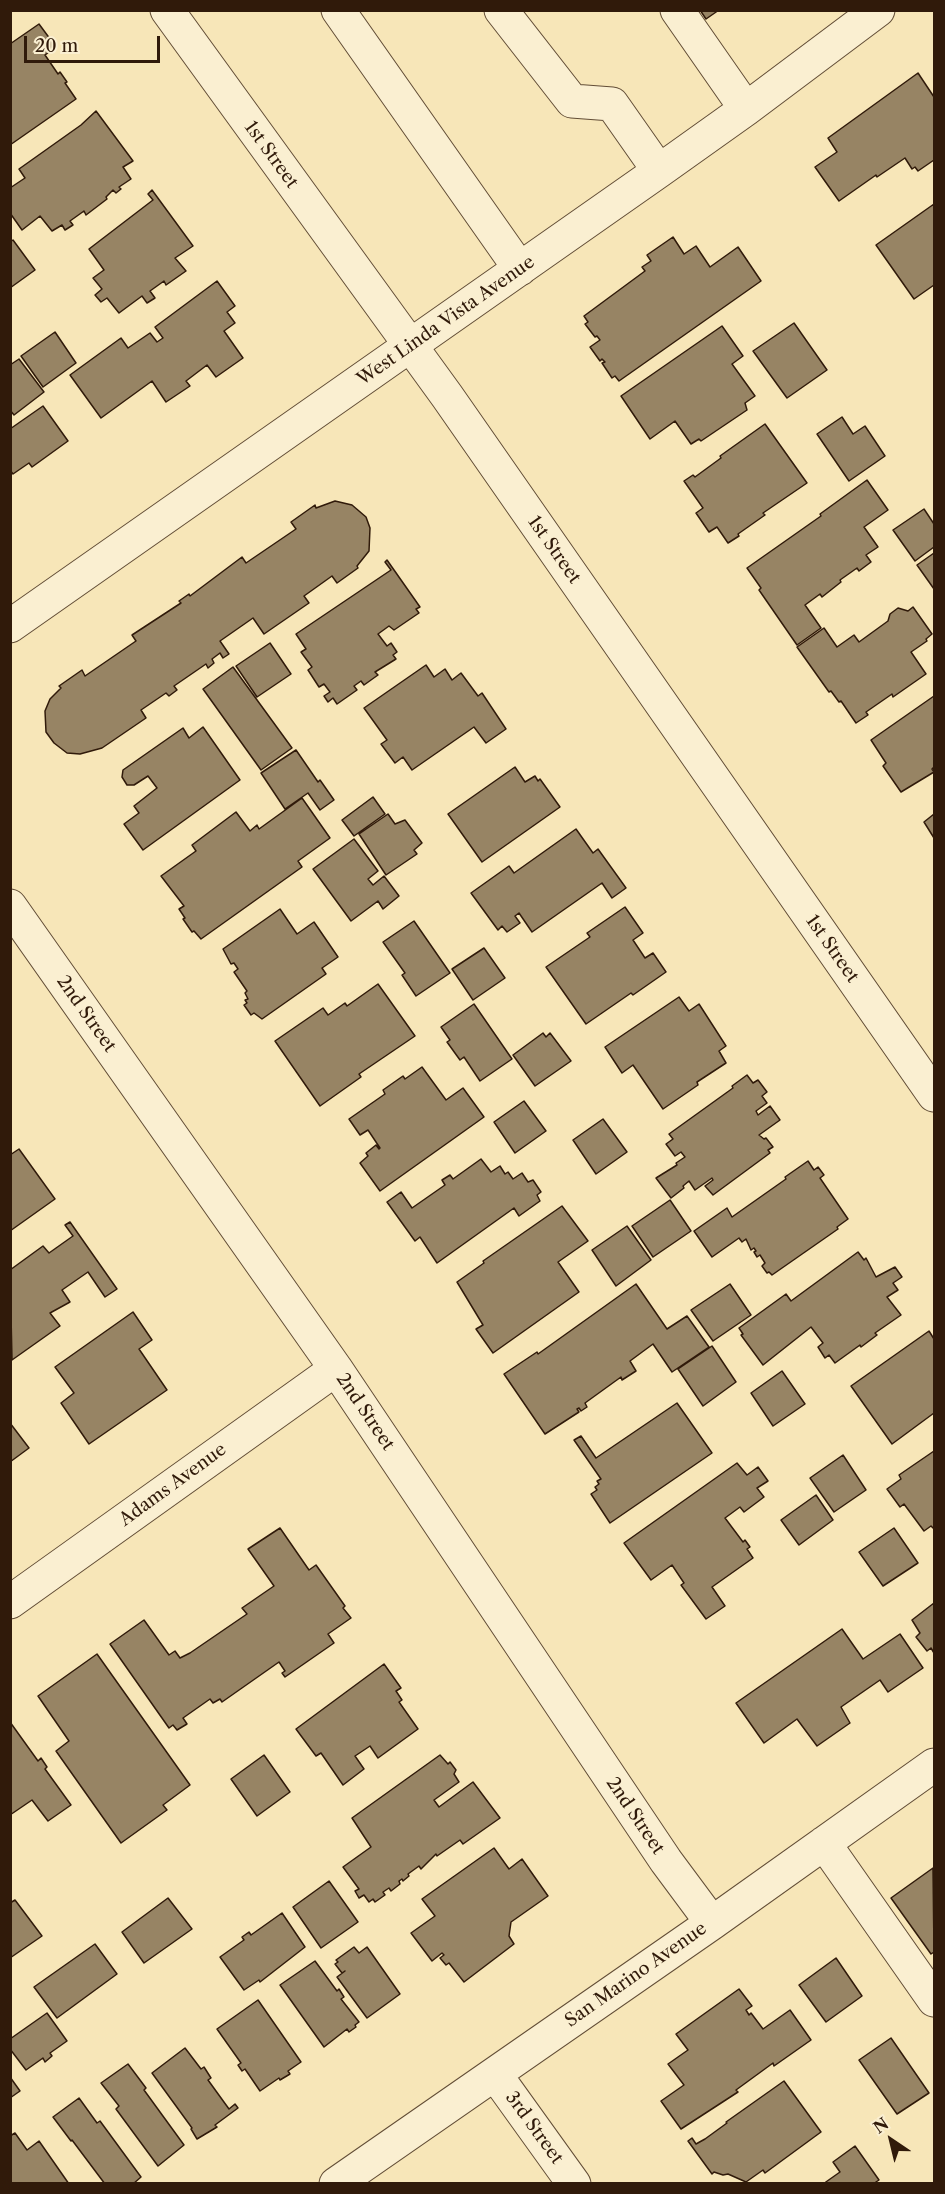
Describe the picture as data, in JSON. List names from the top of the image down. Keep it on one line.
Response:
{"streets":{"street":["1st Street","West Linda Vista Avenue","2nd Street","Adams Avenue","San Marino Avenue","3rd Street"]},"crossings":[["1st Street","West Linda Vista Avenue"],["2nd Street","Adams Avenue"],["2nd Street","San Marino Avenue"],["San Marino Avenue","3rd Street"]],"scale_bar":"20 m","north":"top left"}
